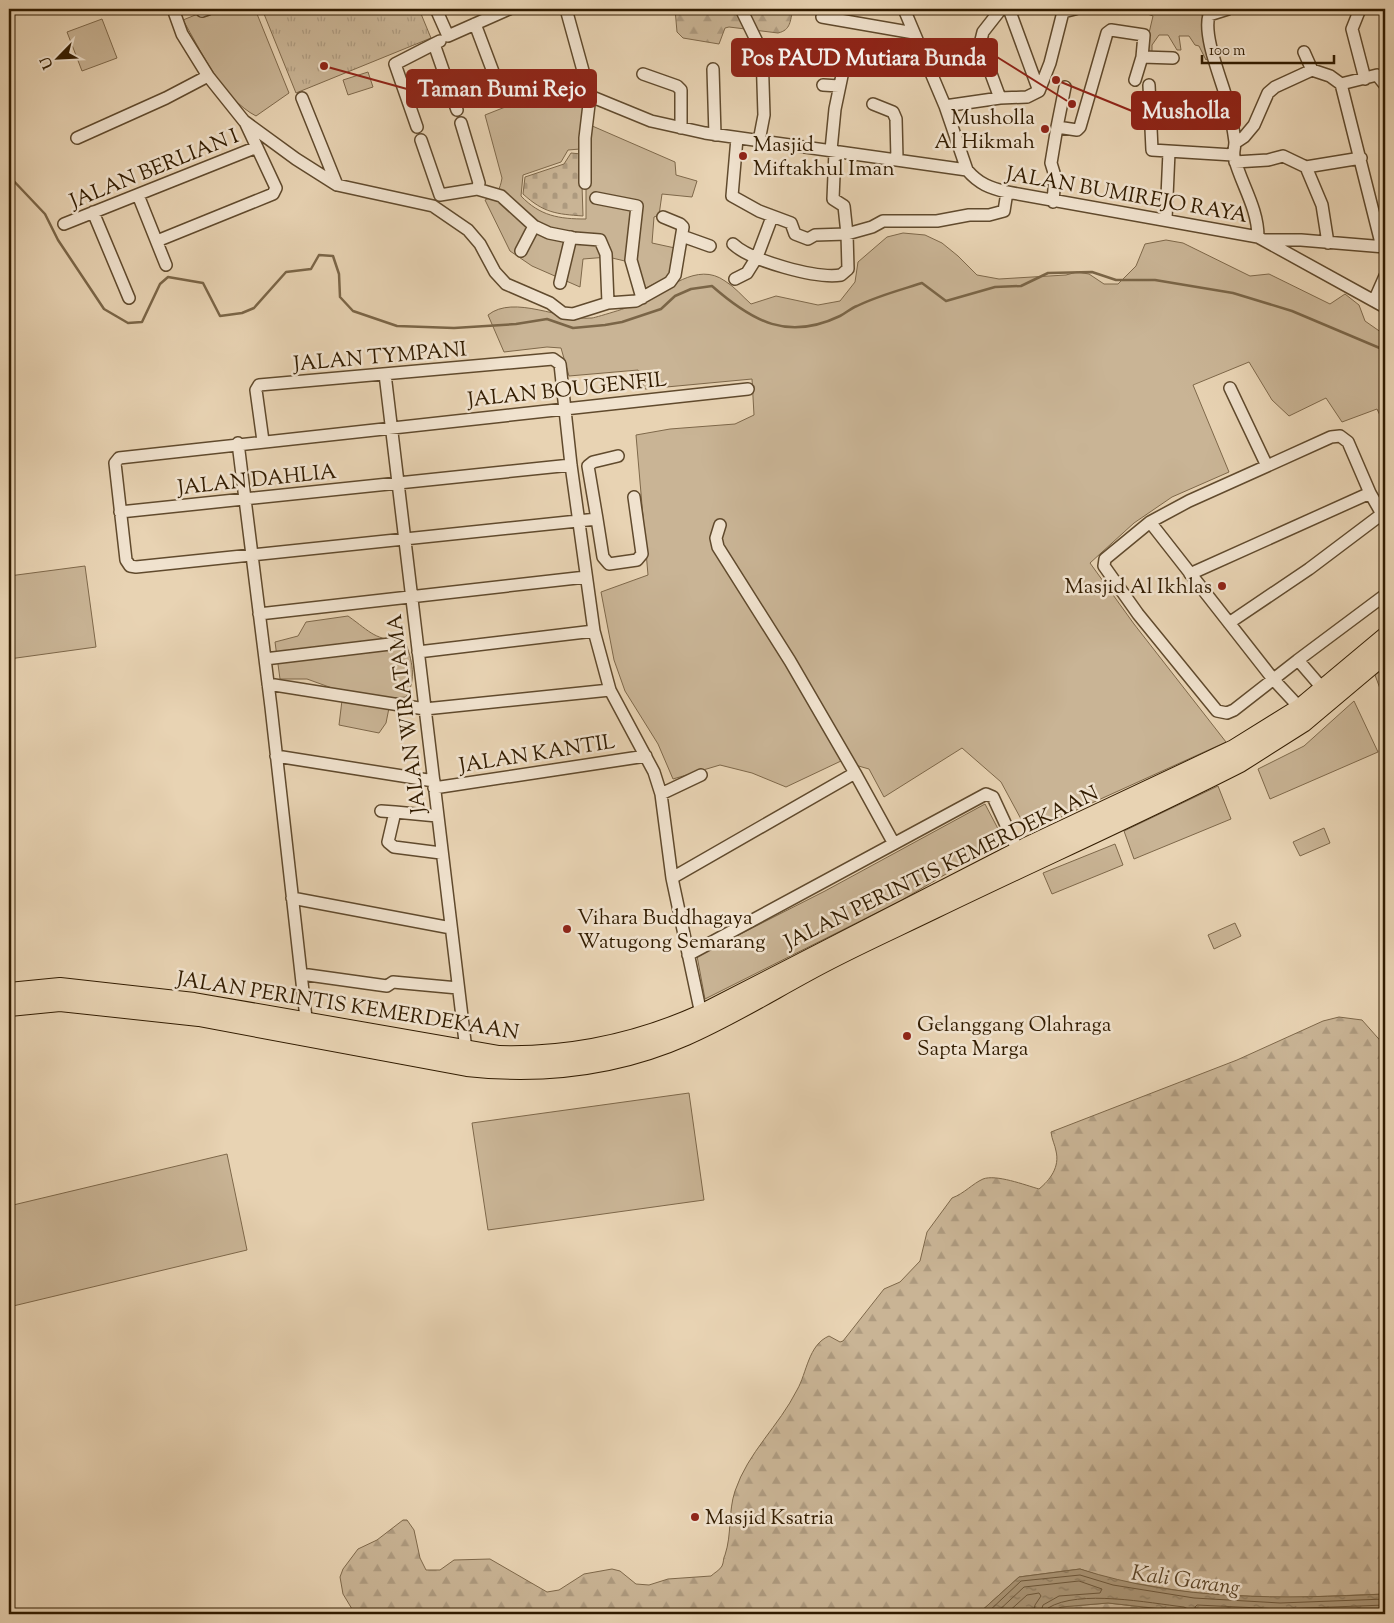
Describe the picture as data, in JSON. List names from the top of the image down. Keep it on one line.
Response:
{"streets":{"highway":["JALAN PERINTIS KEMERDEKAAN"],"street":["JALAN BERLIAN I","JALAN BUMIREJO RAYA","JALAN TYMPANI","JALAN BOUGENFIL","JALAN DAHLIA","JALAN WIRATAMA","JALAN KANTIL"]},"crossings":[["JALAN TYMPANI","JALAN BOUGENFIL"],["JALAN TYMPANI","JALAN WIRATAMA"],["JALAN BOUGENFIL","JALAN DAHLIA"],["JALAN BOUGENFIL","JALAN WIRATAMA"],["JALAN DAHLIA","JALAN WIRATAMA"],["JALAN WIRATAMA","JALAN KANTIL"],["JALAN WIRATAMA","JALAN PERINTIS KEMERDEKAAN"]],"water":["Kali Garang"],"places":["Taman Bumi Rejo","Musholla","Pos PAUD Mutiara Bunda","Musholla Al Hikmah","Masjid Miftakhul Iman","Masjid Al Ikhlas","Vihara Buddhagaya Watugong Semarang","Gelanggang Olahraga Sapta Marga","Masjid Ksatria"],"scale_bar":"100 m","north":"bottom left"}
